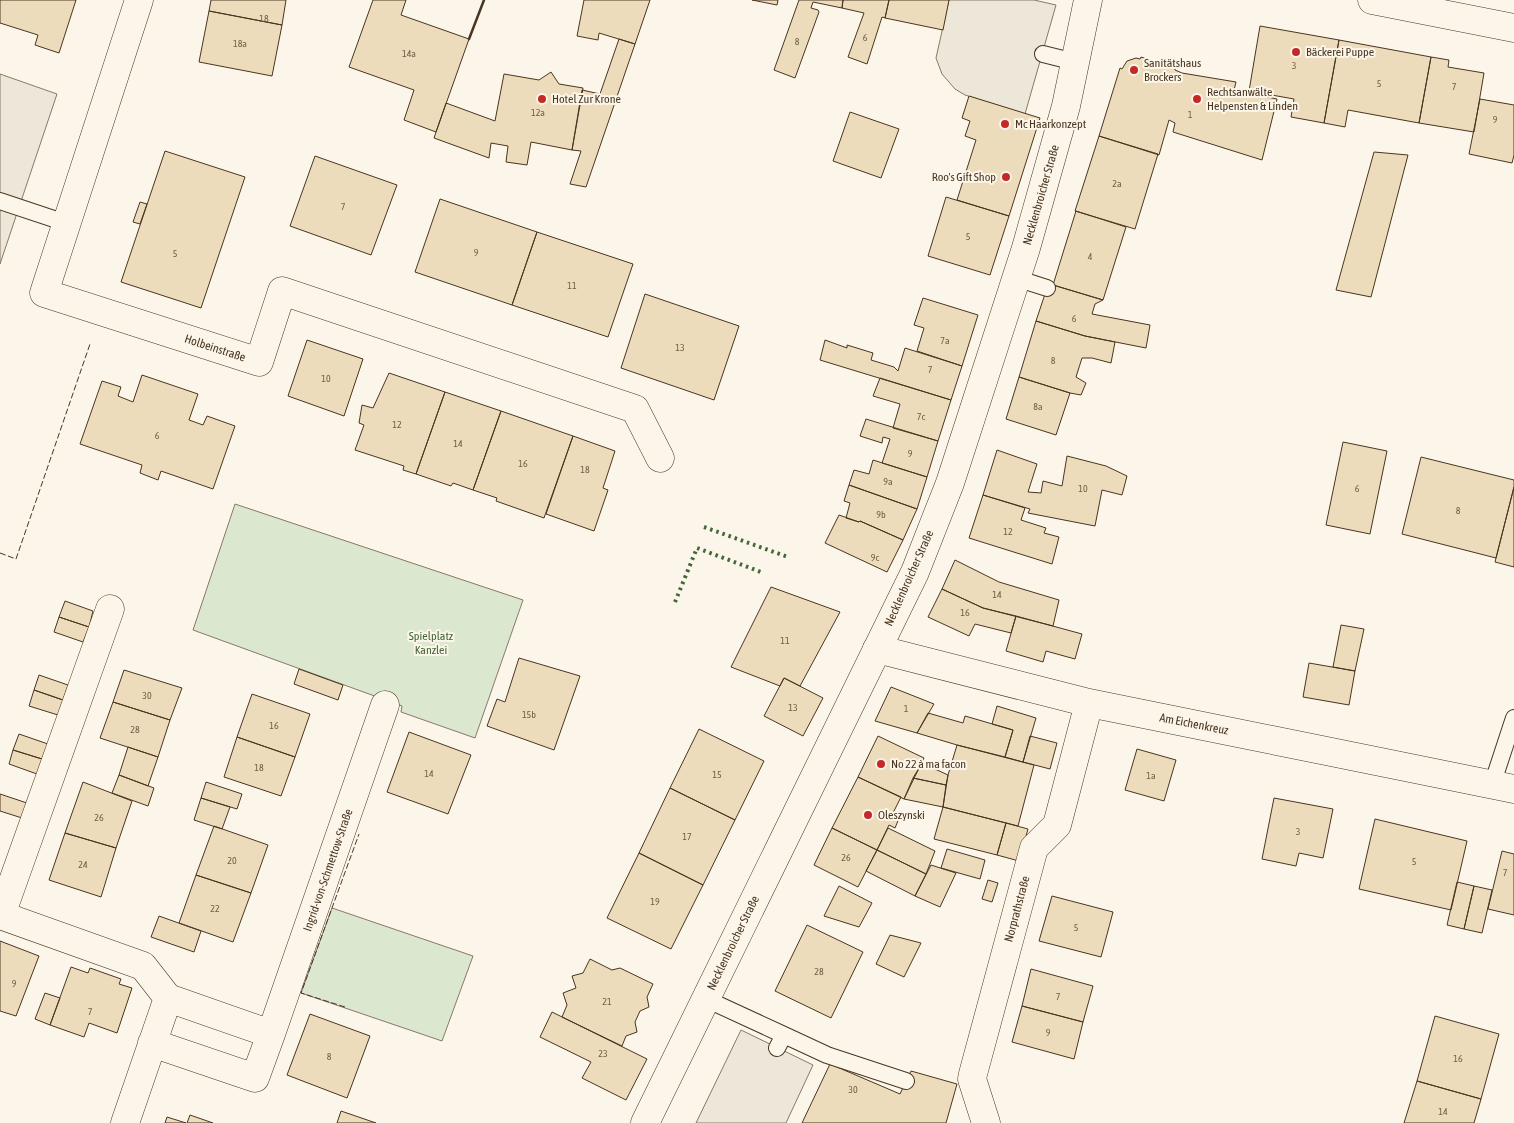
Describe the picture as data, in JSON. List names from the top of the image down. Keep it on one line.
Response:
{"streets":{"street":["Necklenbroicher Straße","Holbeinstraße","Am Eichenkreuz","Ingrid-von-Schmettow-Straße","Norprathstraße"]},"crossings":[["Necklenbroicher Straße","Am Eichenkreuz"],["Am Eichenkreuz","Norprathstraße"]],"parks":["Spielplatz Kanzlei"],"places":["Bäckerei Puppe","Sanitätshaus Brockers","Hotel Zur Krone","Rechtsanwälte Helpensten & Linden","Mc Haarkonzept","Roo's Gift Shop","No 22 à ma facon","Oleszynski"],"house_numbers":["18","6","8","18a","14a","3","5","7","12a","1","9","2a","7","5","9","5","4","11","6","7a","13","8","7","10","8a","7c","12","6","14","9","16","18","9a","10","6","8","9b","12","9c","14","16","11","30","13","1","15b","16","28","18","14","15","1a","26","3","17","26","20","5","24","7","19","22","5","28","9","7","21","7","9","23","8","16","30","14"]}
